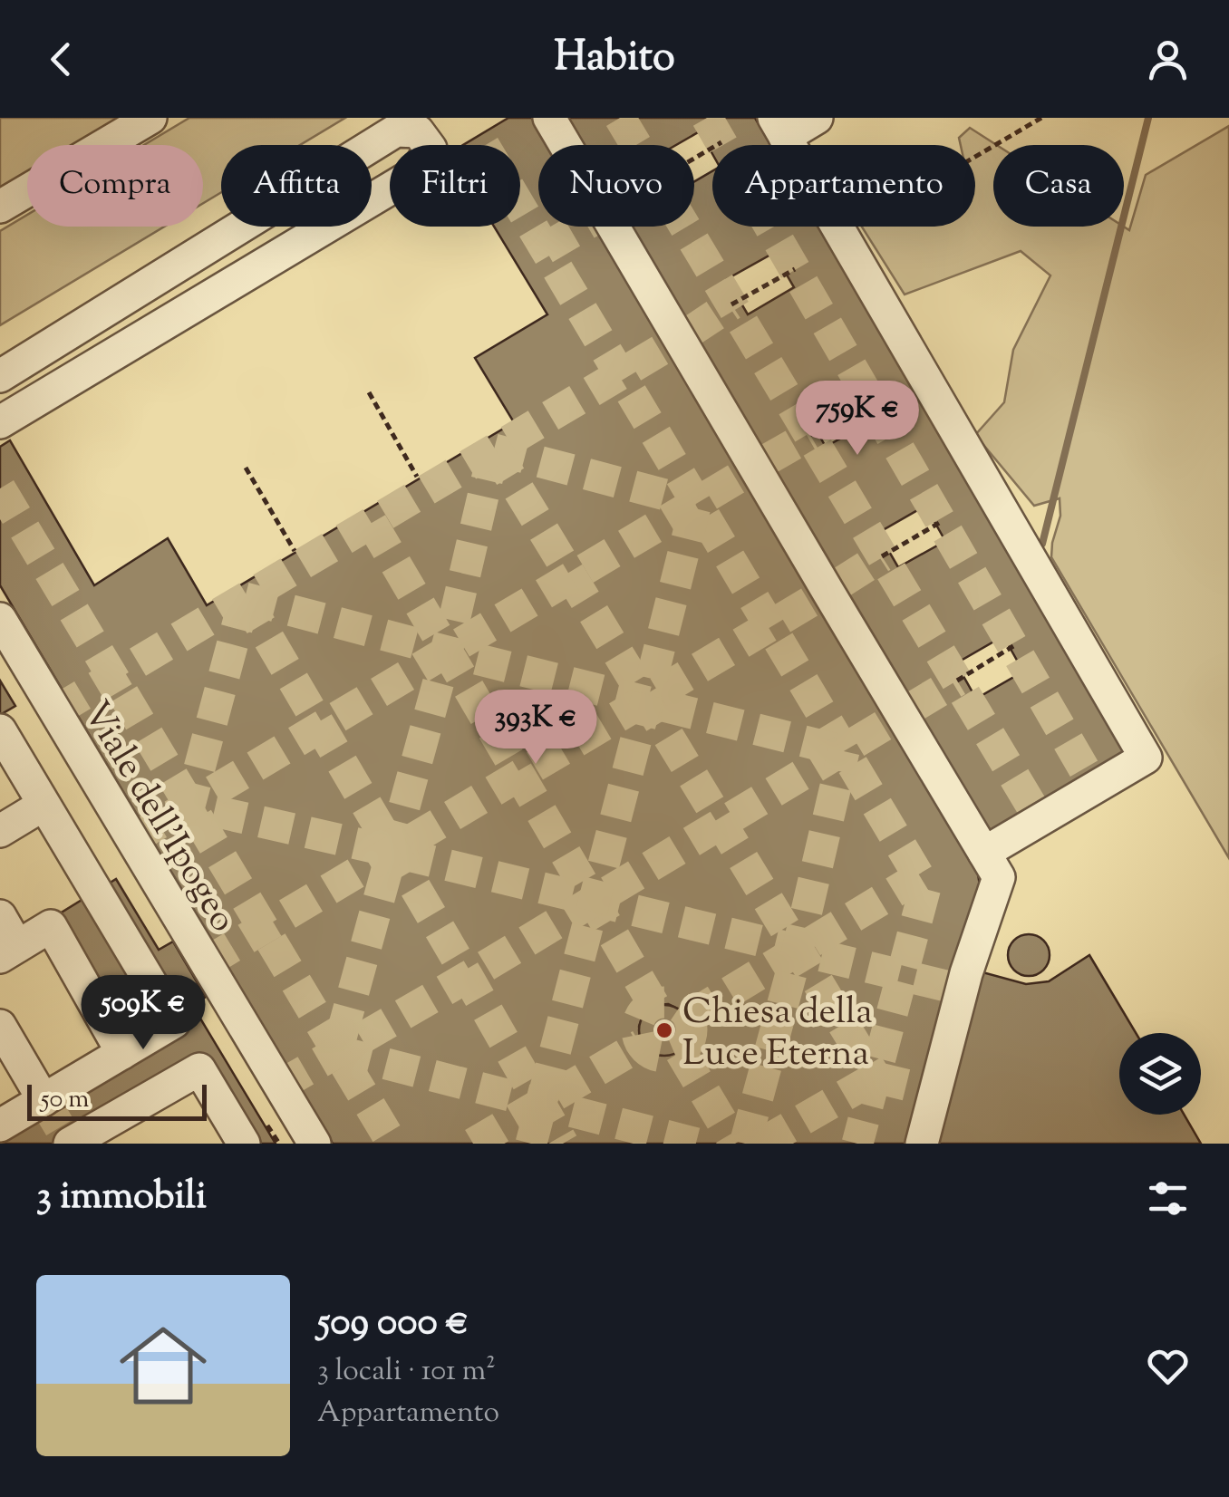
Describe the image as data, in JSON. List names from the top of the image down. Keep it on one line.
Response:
{"streets":{"lane":["Viale dell'Ipogeo"]},"places":["Chiesa della Luce Eterna"],"scale_bar":"50 m","page":{"header":"Habito","chip":["Compra","Affitta","Filtri","Nuovo","Appartamento","Casa"],"price":["759K €","393K €","509K €"],"scale":"50 m","heading":"3 immobili","list":[{"name":"509 000 €","note":"3 locali · 101 m² · Appartamento"}]}}
